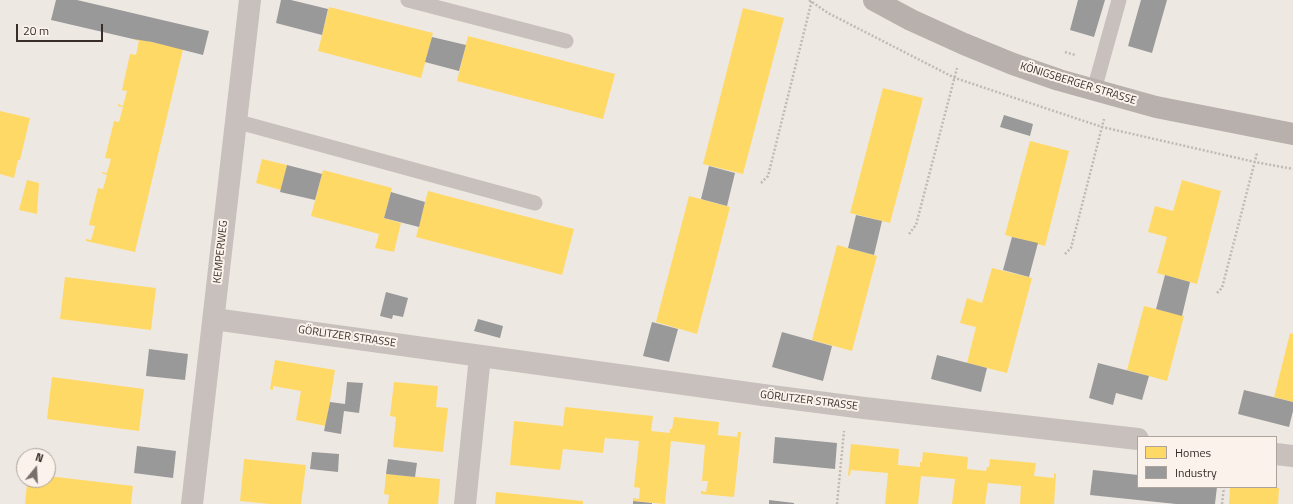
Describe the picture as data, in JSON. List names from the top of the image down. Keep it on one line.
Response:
{"streets":{"street":["KÖNIGSBERGER STRASSE","KEMPERWEG","GÖRLITZER STRASSE"]},"crossings":[["KEMPERWEG","GÖRLITZER STRASSE"]],"legend":["Homes","Industry"],"scale_bar":"20 m","north":"top"}
